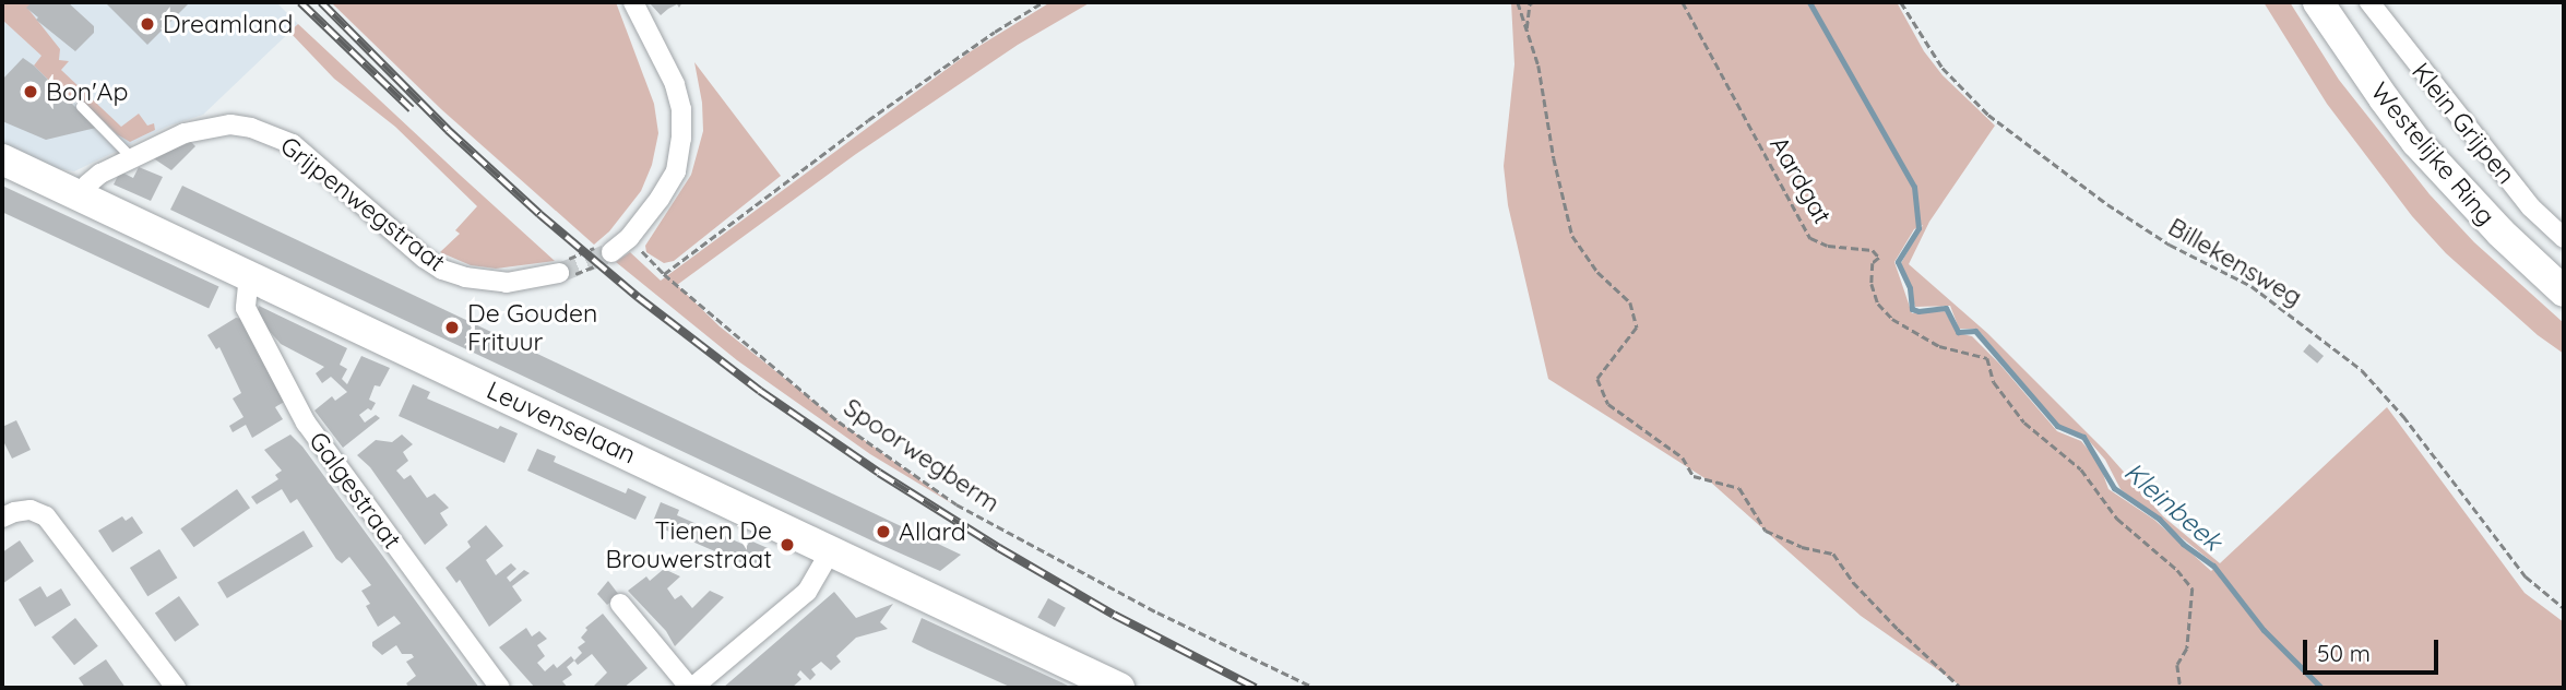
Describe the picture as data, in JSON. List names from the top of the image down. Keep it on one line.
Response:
{"streets":{"main road":["Westelijke Ring","Leuvenselaan"],"street":["Klein Grijpen","Grijpenwegstraat","Galgestraat"],"path":["Aardgat","Billekensweg","Spoorwegberm"]},"crossings":[["Grijpenwegstraat","Leuvenselaan"],["Leuvenselaan","Galgestraat"]],"water":["Kleinbeek"],"places":["Dreamland","Bon'Ap","De Gouden Frituur","Allard","Tienen De Brouwerstraat"],"scale_bar":"50 m"}
